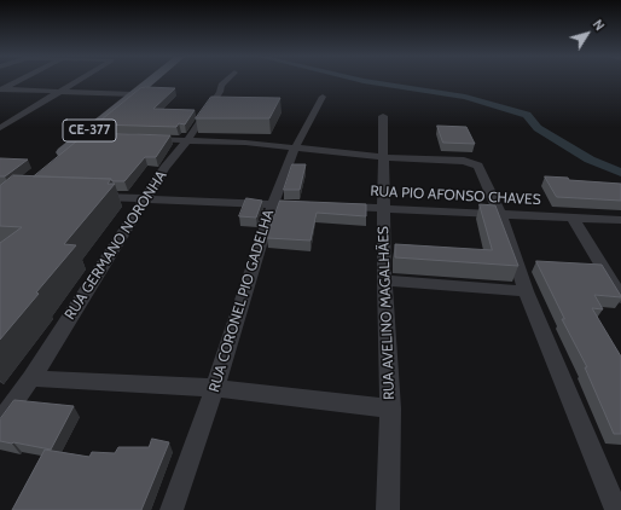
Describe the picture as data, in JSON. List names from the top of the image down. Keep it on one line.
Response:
{"streets":{"main road":["CE-377"],"street":["RUA PIO AFONSO CHAVES","RUA GERMANO NORONHA","RUA CORONEL PIO GADELHA","RUA AVELINO MAGALHÃES"]},"crossings":[["RUA PIO AFONSO CHAVES","RUA AVELINO MAGALHÃES"]],"north":"top right"}
